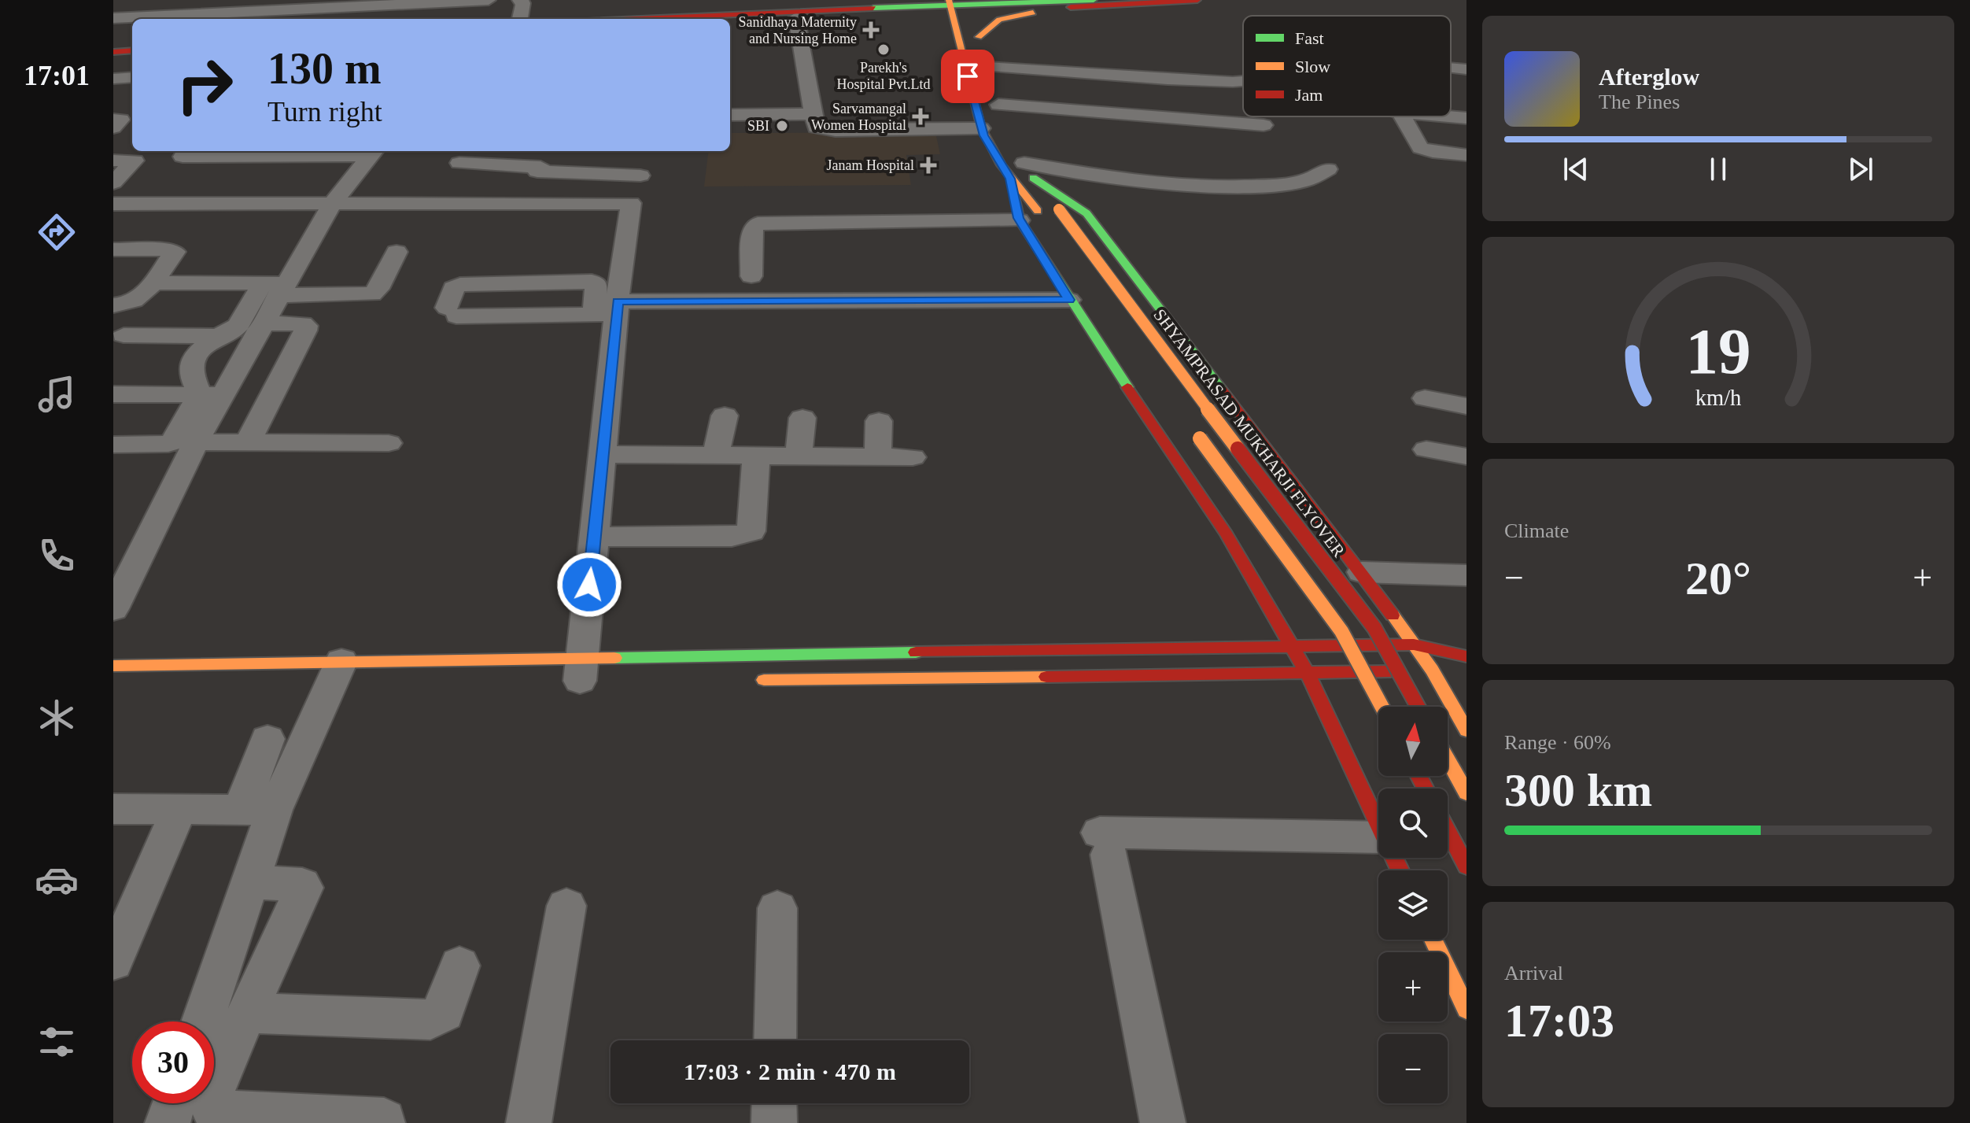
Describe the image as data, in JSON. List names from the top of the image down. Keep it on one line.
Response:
{"streets":{"main road":["SHYAMPRASAD MUKHARJI FLYOVER"]},"places":{"health":["Sanidhaya Maternity and Nursing Home","Sarvamangal Women Hospital","Janam Hospital"],"other":["Parekh's Hospital Pvt.Ltd","SBI"]},"legend":["Fast","Slow","Jam"],"north":"top","page":{"tabs":"17:01","turn":["130 m","Turn right"],"song":["Afterglow","The Pines"],"tile":["Climate",["Range · 60%","300 km"],["Arrival","17:03"]],"heat":["−","20°","+"],"map_buttons":["+","−"],"limit":"30","trip":"17:03 · 2 min · 470 m","gauge":["19","km/h"]}}
